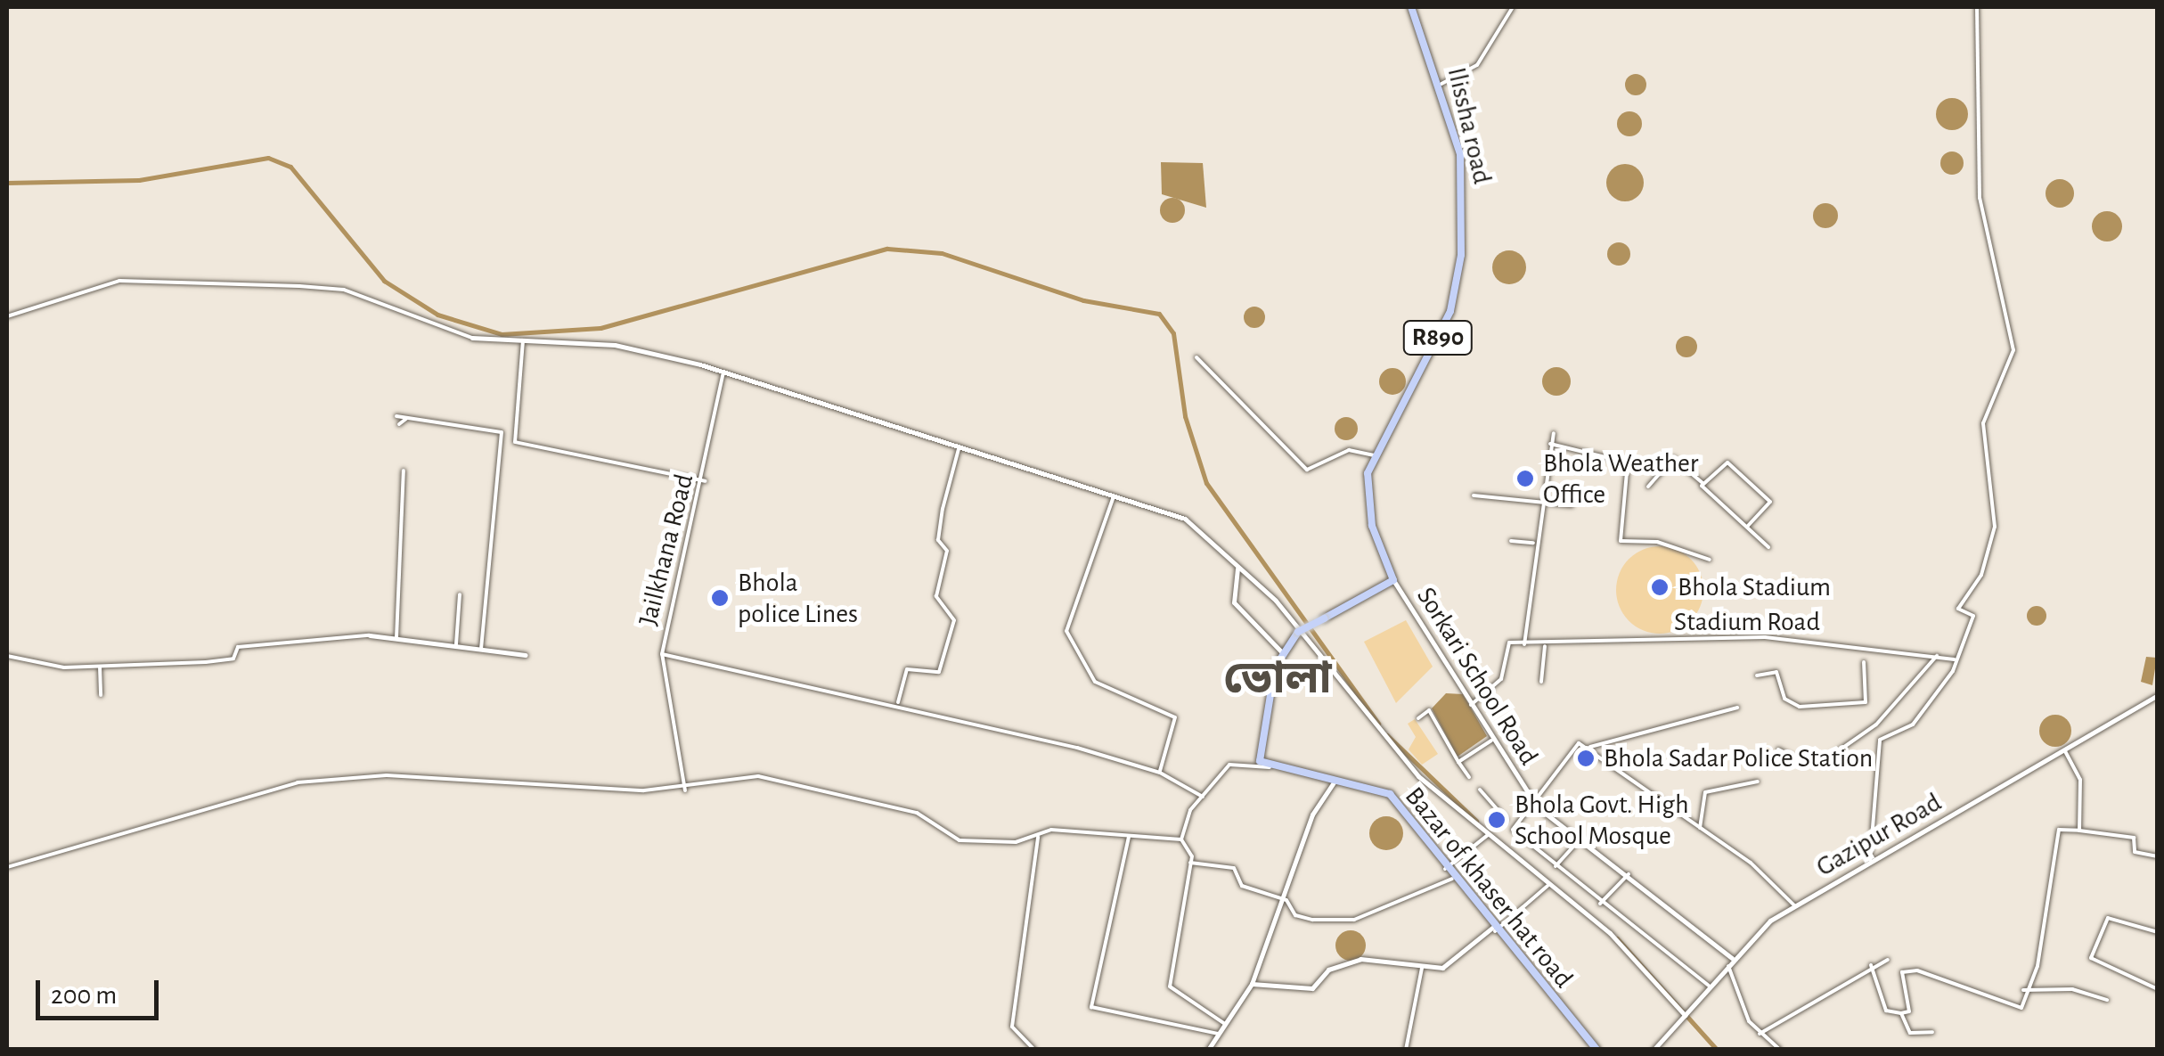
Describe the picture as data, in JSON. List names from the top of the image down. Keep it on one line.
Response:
{"streets":{"main road":["Ilissha road","R890","Bazar of khaser hat road"],"street":["Jailkhana Road","Stadium Road","Sorkari School Road","Gazipur Road"]},"crossings":[["Ilissha road","Sorkari School Road"],["Sorkari School Road","Gazipur Road"]],"districts":["ভোলা"],"places":["Bhola Weather Office","Bhola Stadium","Bhola police Lines","Bhola Sadar Police Station","Bhola Govt. High School Mosque"],"scale_bar":"200 m"}
